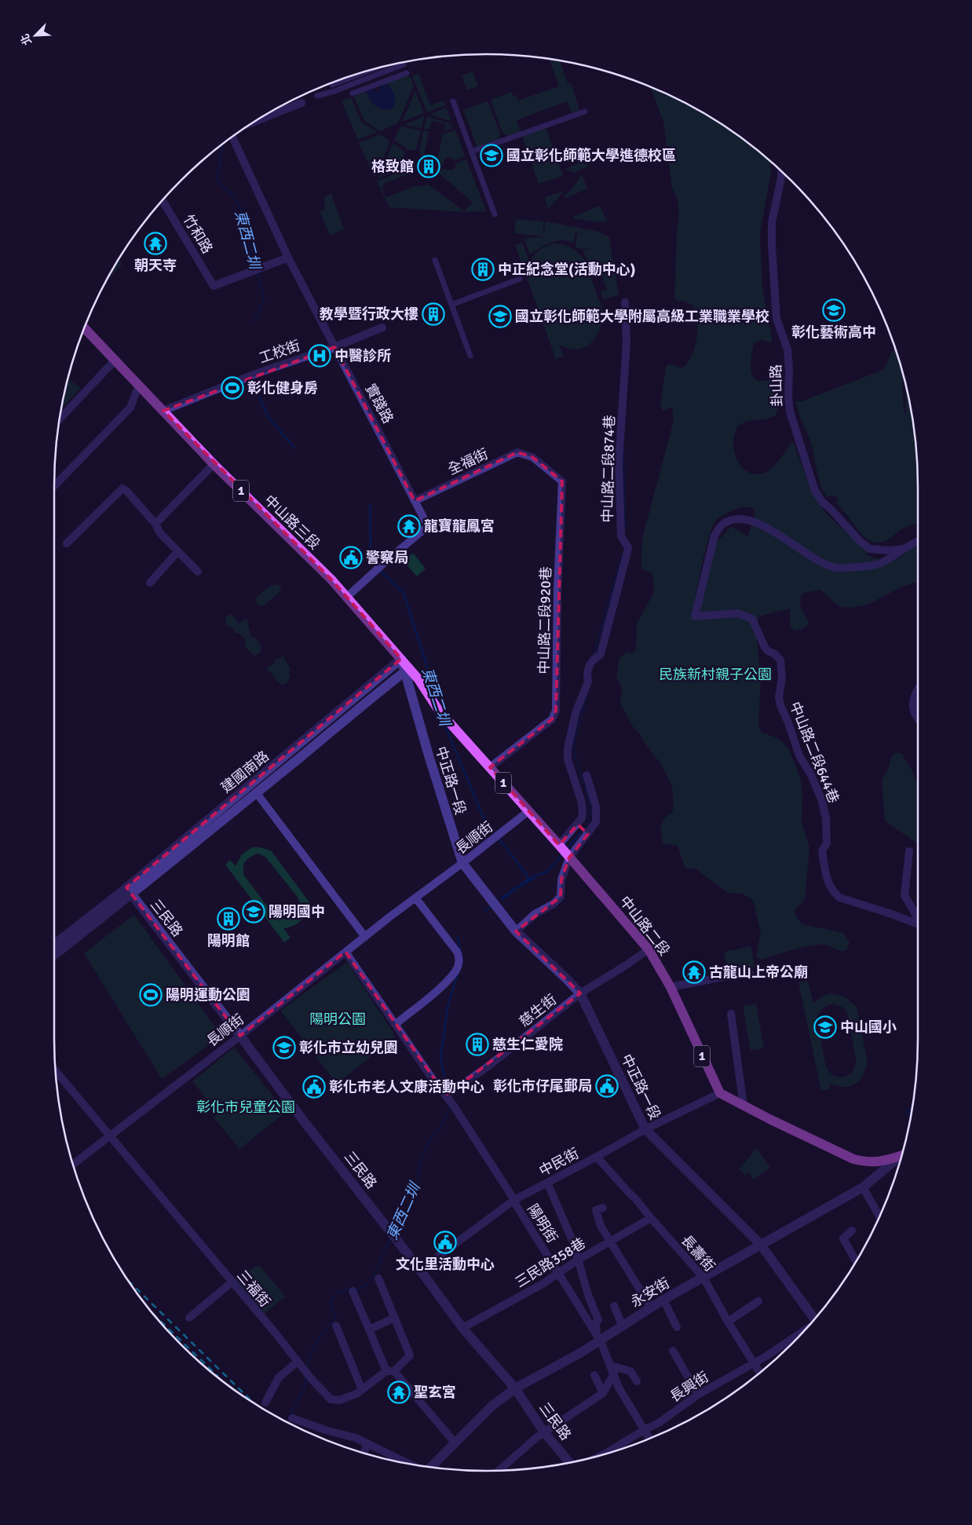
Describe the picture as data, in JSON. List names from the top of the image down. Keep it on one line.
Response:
{"streets":{"main road":["1","中山路三段","中山路二段"],"street":["竹和路","工校街","卦山路","實踐路","全福街","中山路二段874巷","中山路二段920巷","中山路二段644巷","建國南路","中正路一段","長順街","三民路","慈生街","中民街","陽明街","長壽街","三民路358巷","三福街","永安街","長興街"]},"crossings":[["竹和路","實踐路"],["工校街","實踐路"],["工校街","中山路三段"],["卦山路","中山路二段644巷"],["實踐路","全福街"],["實踐路","中山路三段"],["全福街","中山路二段920巷"],["中山路二段874巷","中山路二段"],["中山路三段","建國南路"],["中山路三段","中山路二段"],["中山路二段920巷","中山路二段"],["建國南路","中正路一段"],["建國南路","三民路"],["建國南路","中山路二段"],["中正路一段","長順街"],["中正路一段","中山路二段"],["中正路一段","慈生街"],["中正路一段","中民街"],["中正路一段","永安街"],["長順街","三民路"],["長順街","中山路二段"],["長順街","陽明街"],["長順街","三福街"],["三民路","中民街"],["三民路","三民路358巷"],["三民路","永安街"],["中山路二段","慈生街"],["中山路二段","中民街"],["慈生街","陽明街"],["中民街","陽明街"],["中民街","長壽街"],["陽明街","三民路358巷"],["陽明街","永安街"],["陽明街","長興街"],["長壽街","三民路358巷"],["長壽街","永安街"],["長壽街","長興街"]],"water":["東西二圳"],"parks":["民族新村親子公園","陽明公園","彰化市兒童公園"],"places":{"school or university":["國立彰化師範大學進德校區","彰化藝術高中","國立彰化師範大學附屬高級工業職業學校","陽明國中","中山國小","彰化市立幼兒園"],"building":["格致館","中正紀念堂(活動中心)","教學暨行政大樓","陽明館","慈生仁愛院"],"temple":["朝天寺","龍寶龍鳳宮","古龍山上帝公廟","聖玄宮"],"hospital":["中醫診所"],"sports":["彰化健身房","陽明運動公園"],"public building":["警察局","彰化市仔尾郵局","彰化市老人文康活動中心","文化里活動中心"]},"north":"bottom left"}
